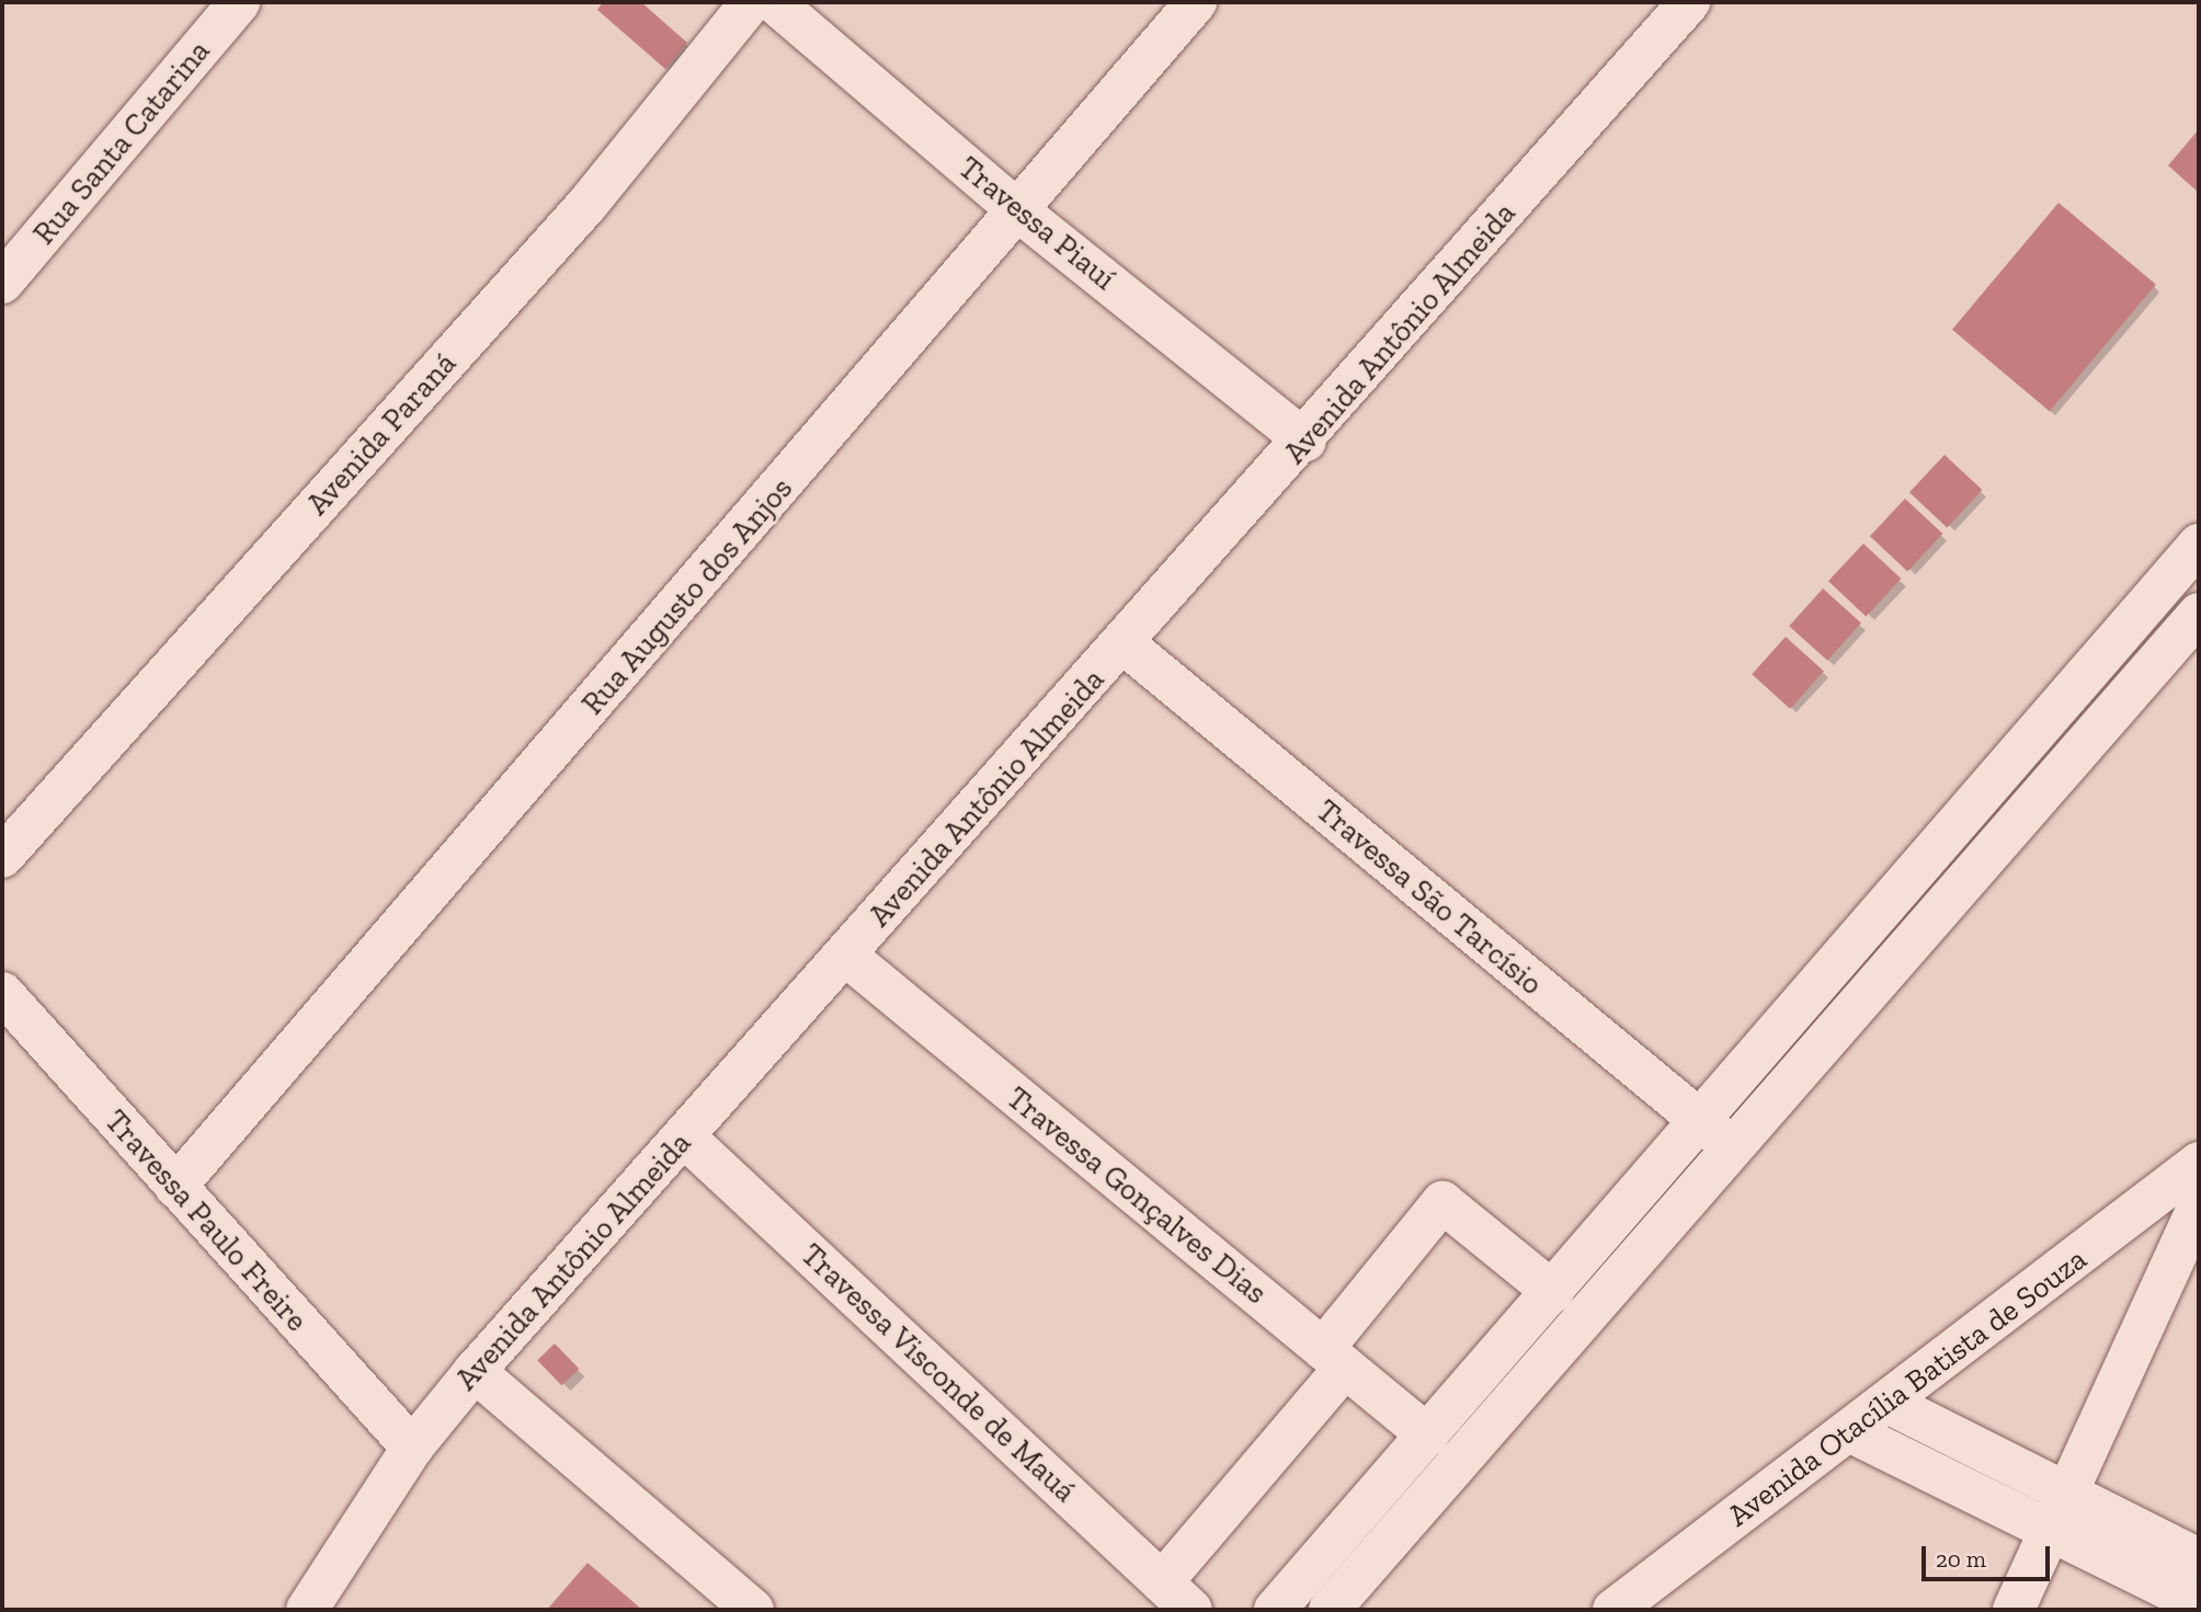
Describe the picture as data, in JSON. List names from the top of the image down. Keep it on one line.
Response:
{"streets":{"street":["Rua Santa Catarina","Travessa Piauí","Avenida Antônio Almeida","Avenida Paraná","Rua Augusto dos Anjos","Travessa São Tarcísio","Travessa Gonçalves Dias","Travessa Paulo Freire","Travessa Visconde de Mauá","Avenida Otacília Batista de Souza"]},"crossings":[["Travessa Piauí","Avenida Antônio Almeida"],["Travessa Piauí","Rua Augusto dos Anjos"],["Avenida Antônio Almeida","Travessa São Tarcísio"],["Avenida Antônio Almeida","Travessa Gonçalves Dias"],["Avenida Antônio Almeida","Travessa Paulo Freire"],["Avenida Antônio Almeida","Travessa Visconde de Mauá"],["Rua Augusto dos Anjos","Travessa Paulo Freire"]],"scale_bar":"20 m"}
